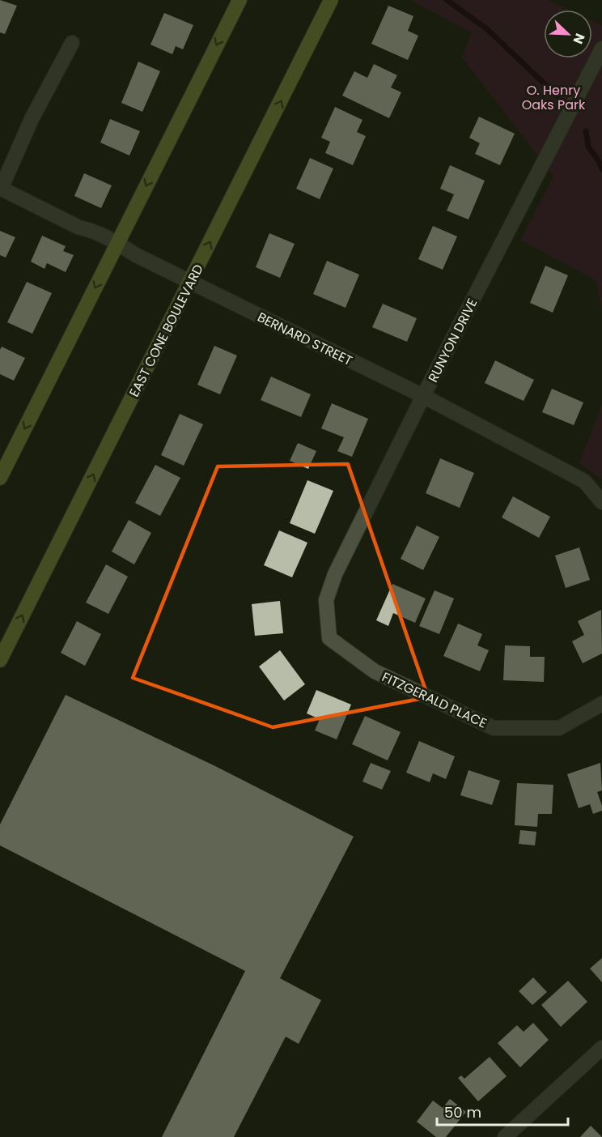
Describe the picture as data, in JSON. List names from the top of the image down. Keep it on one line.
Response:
{"streets":{"main road":["EAST CONE BOULEVARD"],"street":["BERNARD STREET","RUNYON DRIVE","FITZGERALD PLACE"]},"crossings":[["EAST CONE BOULEVARD","BERNARD STREET"],["BERNARD STREET","RUNYON DRIVE"],["RUNYON DRIVE","FITZGERALD PLACE"]],"parks":["O. Henry Oaks Park"],"scale_bar":"50 m","north":"bottom right"}
